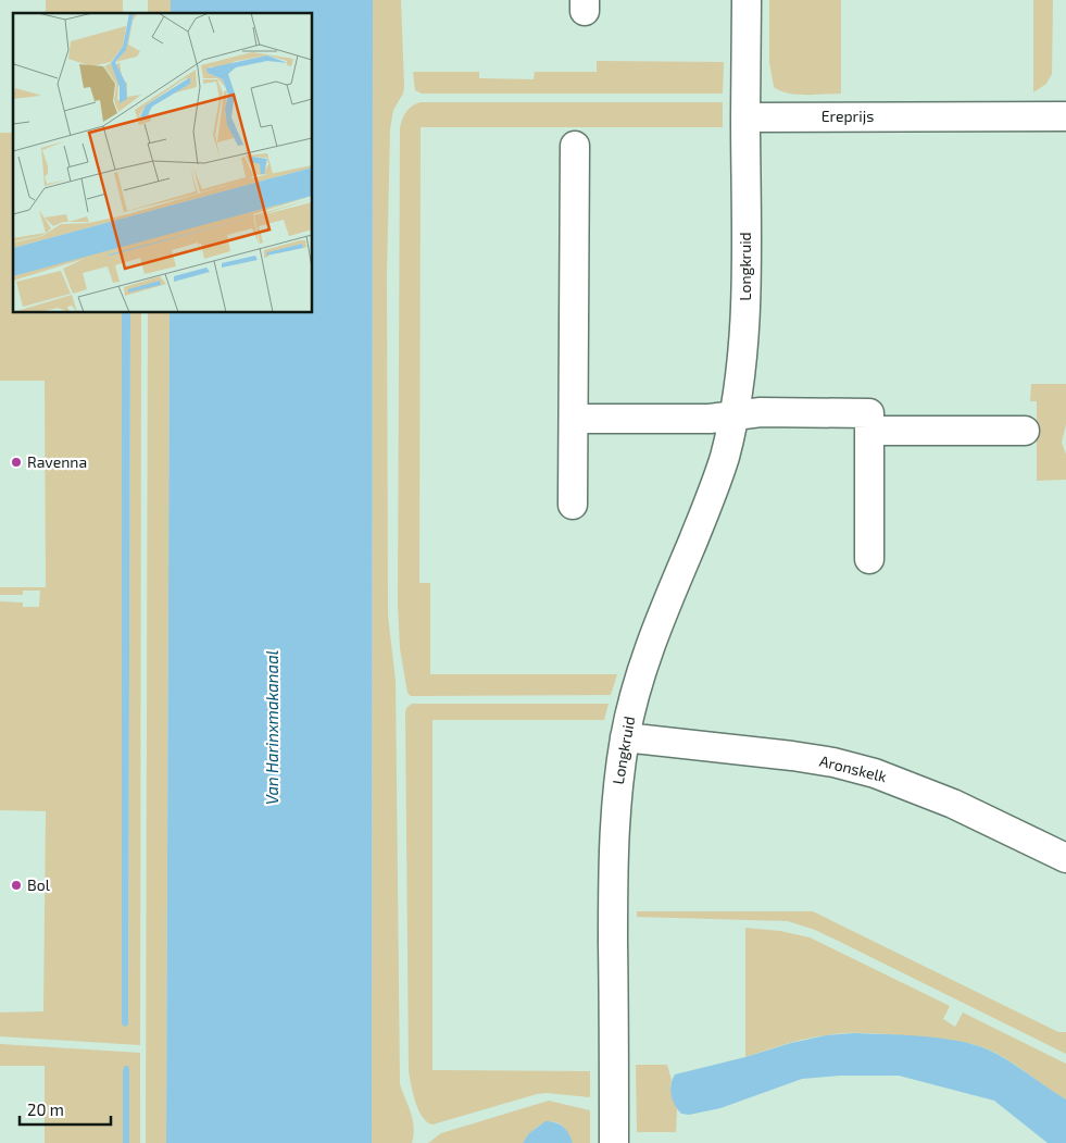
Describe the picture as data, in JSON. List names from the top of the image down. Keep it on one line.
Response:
{"streets":{"street":["Ereprijs","Longkruid","Aronskelk"]},"crossings":[["Ereprijs","Longkruid"],["Longkruid","Aronskelk"]],"water":["Van Harinxmakanaal"],"places":["Ravenna","Bol"],"scale_bar":"20 m"}
